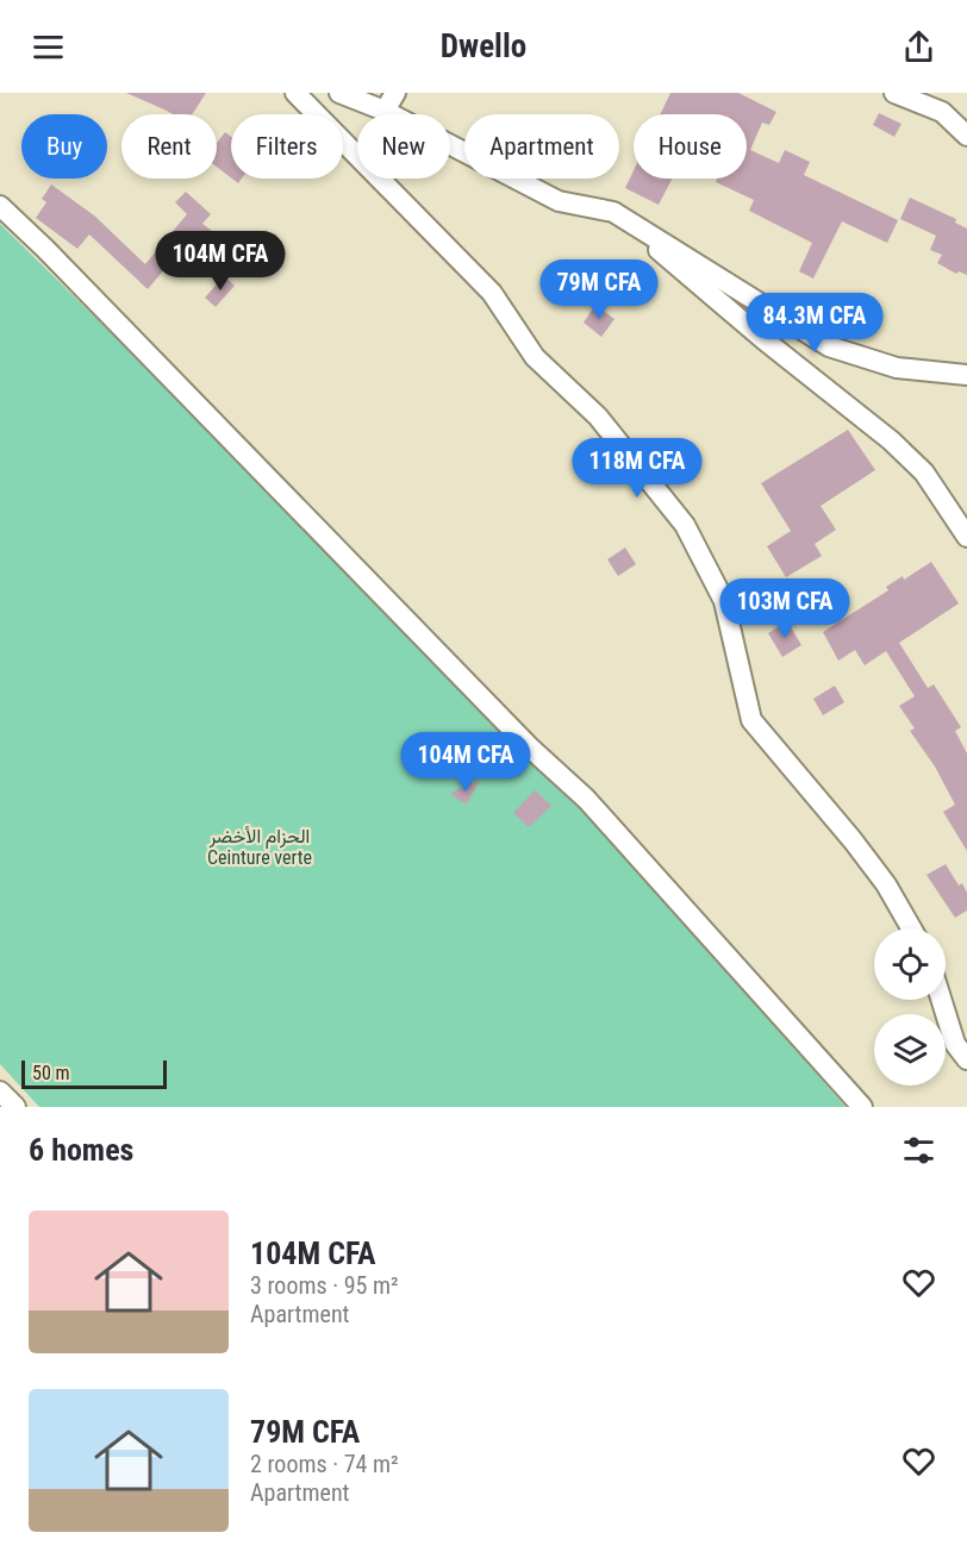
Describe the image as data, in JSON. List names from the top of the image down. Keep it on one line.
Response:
{"parks":["الحزام الأخضر Ceinture verte"],"scale_bar":"50 m","page":{"header":"Dwello","chip":["Buy","Rent","Filters","New","Apartment","House"],"price":["104M CFA","79M CFA","84.3M CFA","118M CFA","103M CFA","104M CFA"],"scale":"50 m","heading":"6 homes","list":[{"name":"104M CFA","note":"3 rooms · 95 m² · Apartment"},{"name":"79M CFA","note":"2 rooms · 74 m² · Apartment"}]}}
